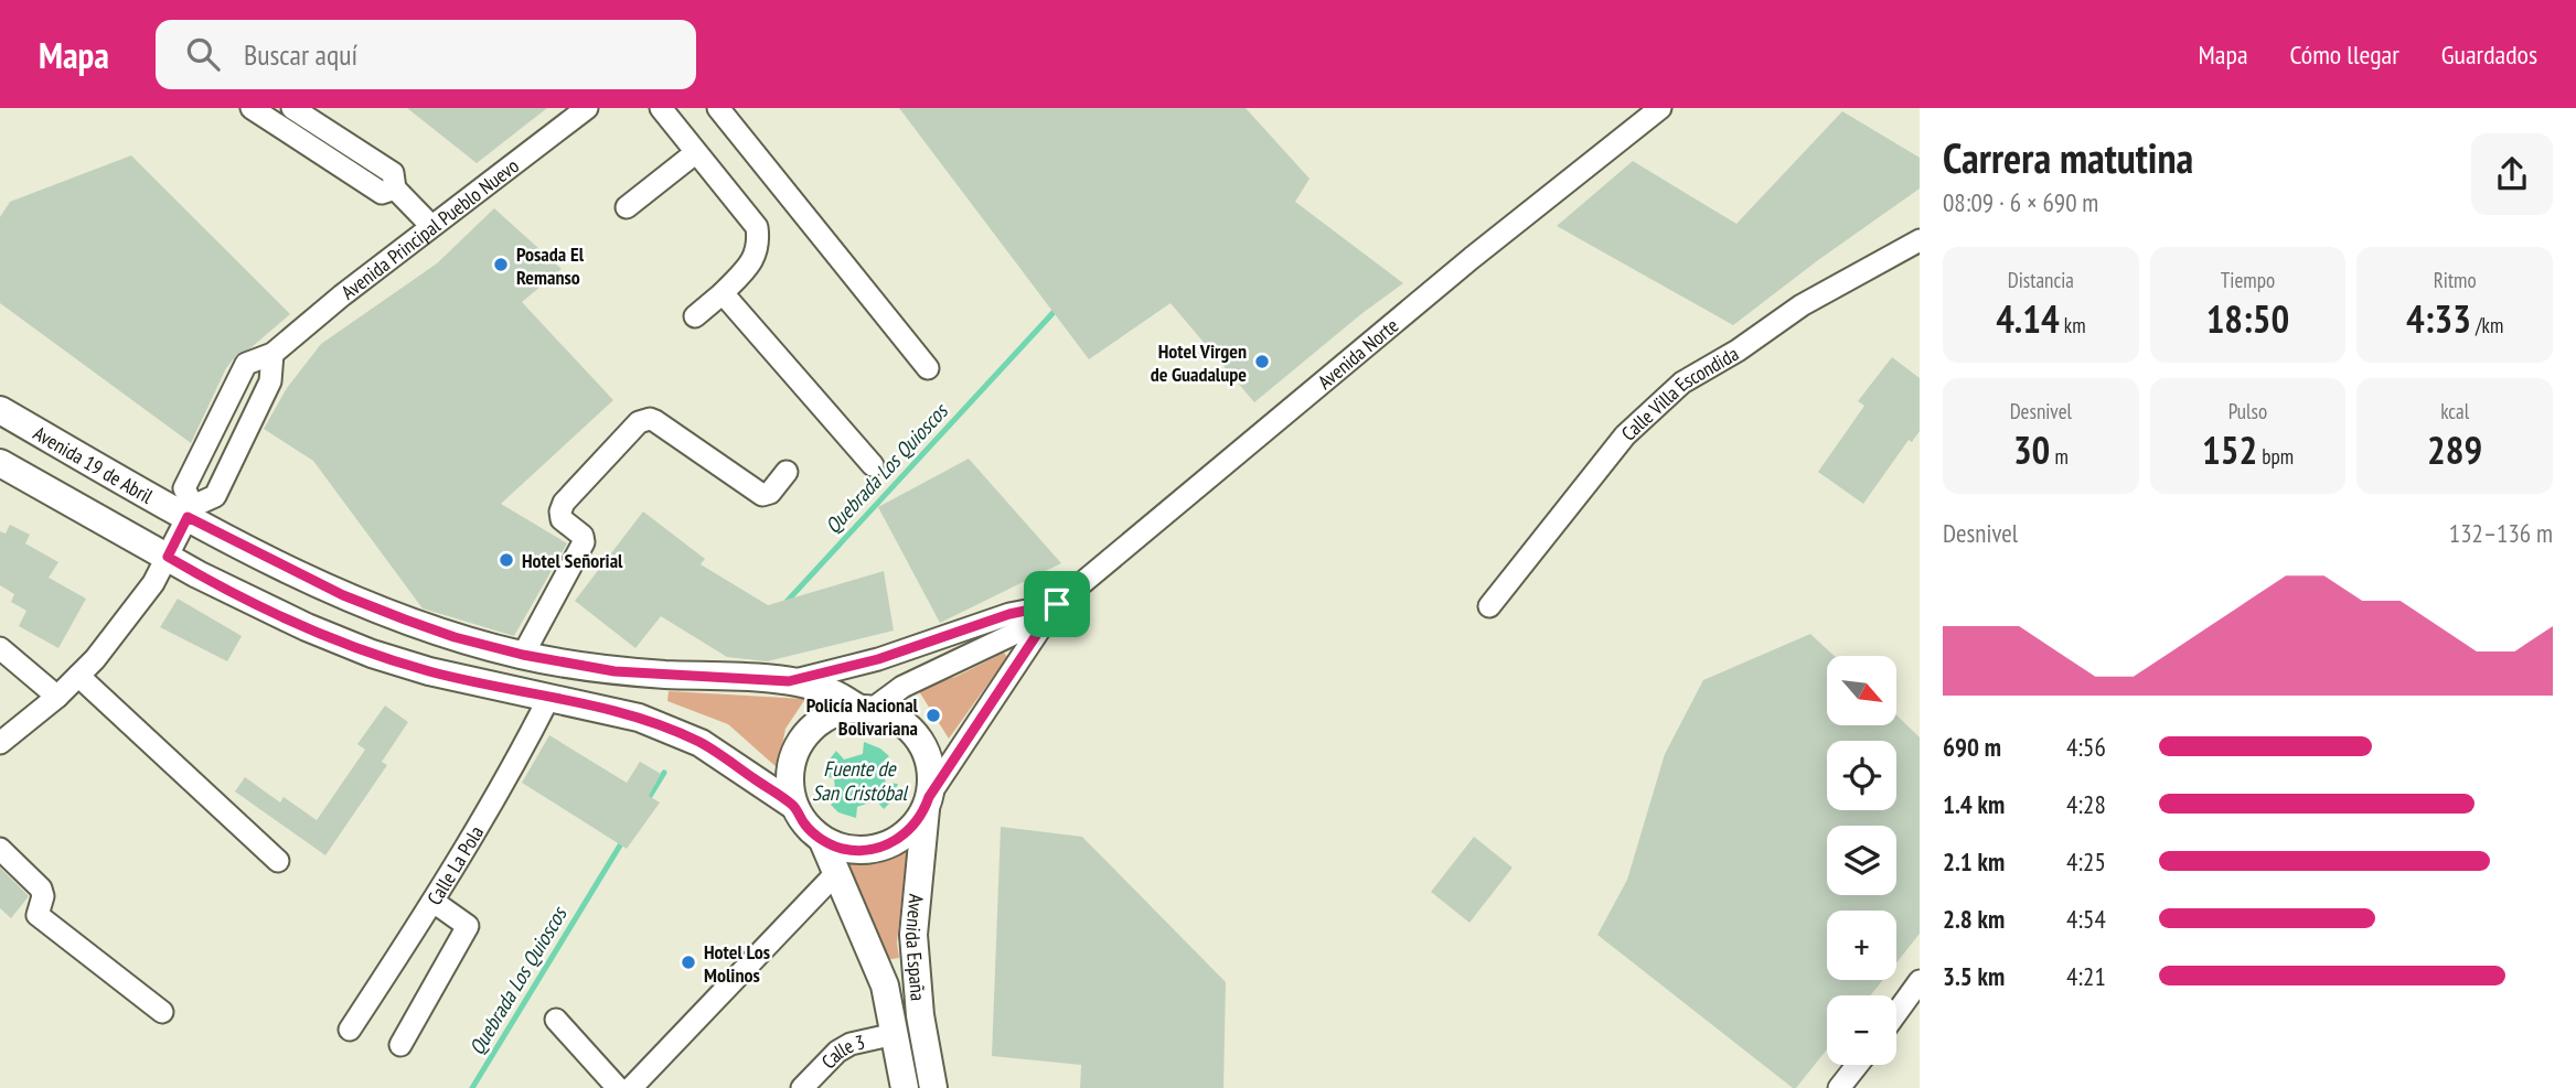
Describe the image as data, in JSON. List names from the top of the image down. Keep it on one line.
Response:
{"streets":{"main road":["Avenida 19 de Abril","Avenida España"],"street":["Avenida Principal Pueblo Nuevo","Avenida Norte","Calle Villa Escondida","Calle La Pola","Calle 3"]},"crossings":[["Avenida Principal Pueblo Nuevo","Avenida 19 de Abril"],["Avenida Norte","Avenida España"],["Avenida España","Calle 3"]],"water":["Quebrada Los Quioscos","Fuente de San Cristóbal"],"places":["Posada El Remanso","Hotel Virgen de Guadalupe","Hotel Señorial","Policía Nacional Bolivariana","Hotel Los Molinos"],"north":"bottom right","page":{"header":"Mapa","search":"Buscar aquí","nav":["Mapa","Cómo llegar","Guardados"],"heading":["Carrera matutina","08:09 · 6 × 690 m"],"stats":[["Distancia","4.14 km"],["Tiempo","18:50"],["Ritmo","4:33 /km"],["Desnivel","30 m"],["Pulso","152 bpm"],["kcal","289"]],"chart":["Desnivel","132–136 m"],"map_buttons":["+","−"],"list":[{"name":"690 m","note":"4:56"},{"name":"1.4 km","note":"4:28"},{"name":"2.1 km","note":"4:25"},{"name":"2.8 km","note":"4:54"},{"name":"3.5 km","note":"4:21"}]}}
